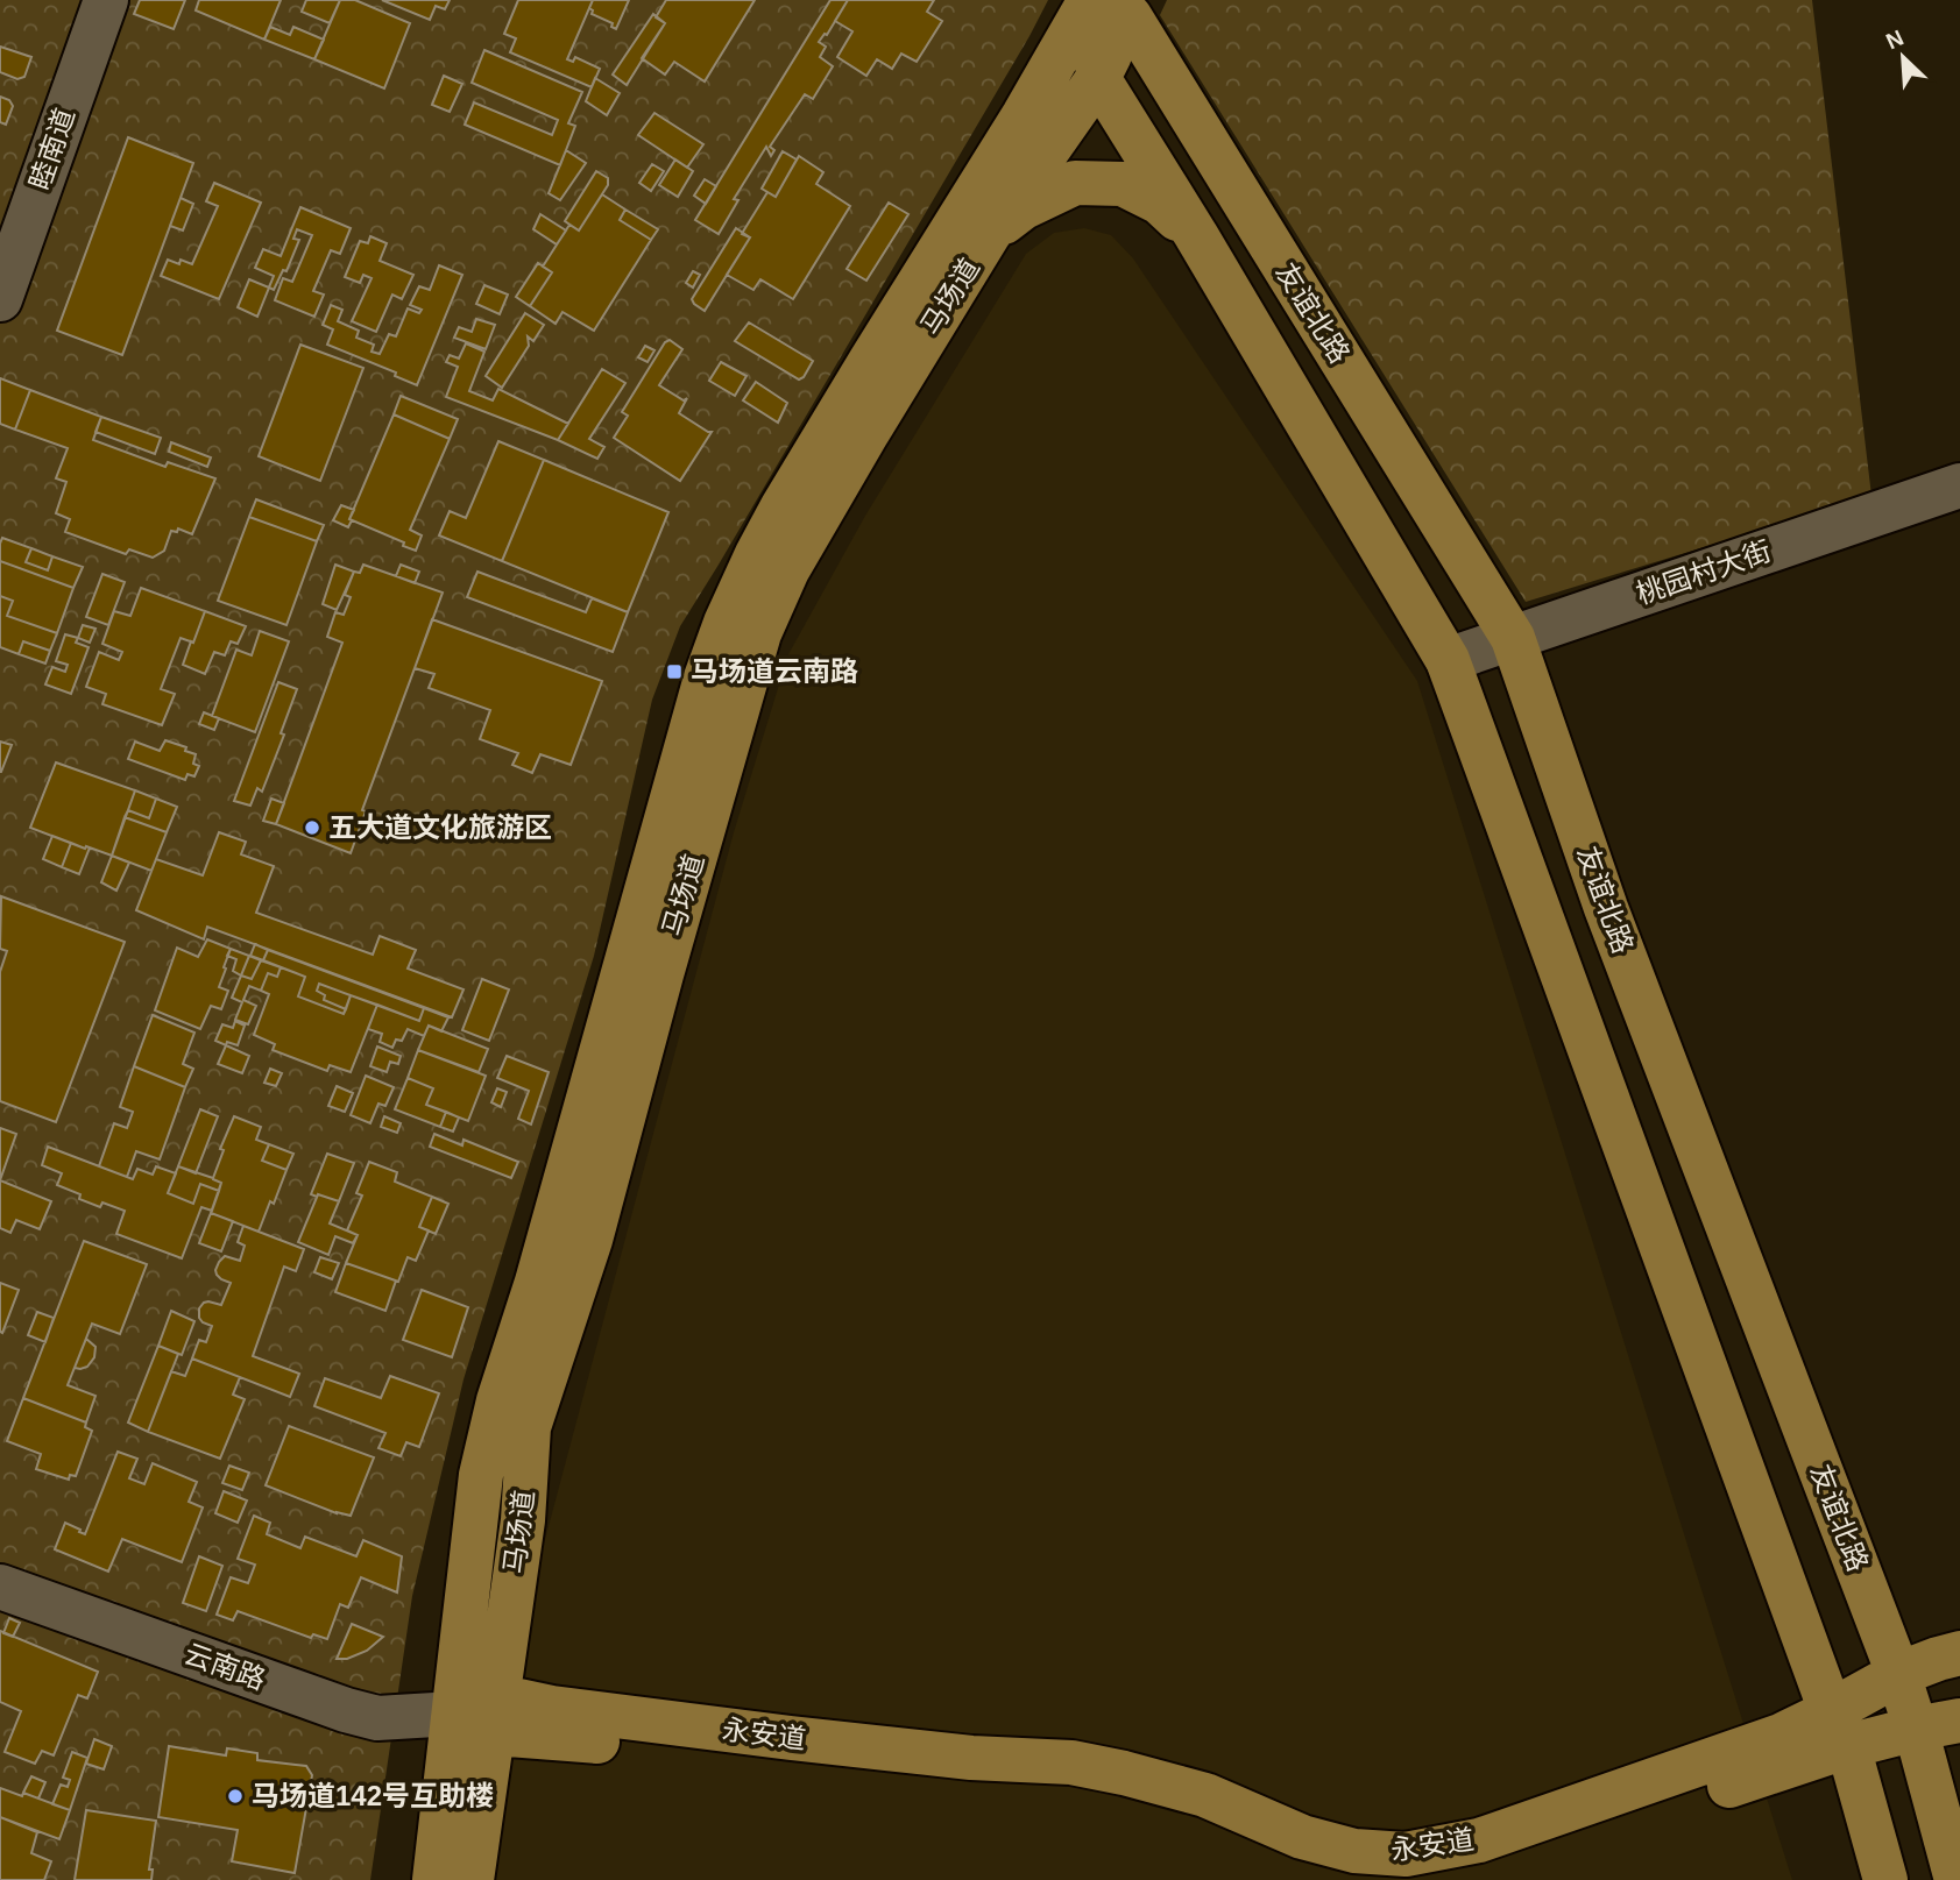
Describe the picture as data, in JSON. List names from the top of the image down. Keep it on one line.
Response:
{"streets":{"main road":["马场道","友谊北路","永安道"],"street":["睦南道","桃园村大街","云南路"]},"crossings":[["马场道","友谊北路"],["马场道","云南路"],["马场道","永安道"],["友谊北路","桃园村大街"],["友谊北路","永安道"],["云南路","永安道"]],"places":{"transit":["马场道云南路"],"other":["五大道文化旅游区","马场道142号互助楼"]},"north":"top left"}
